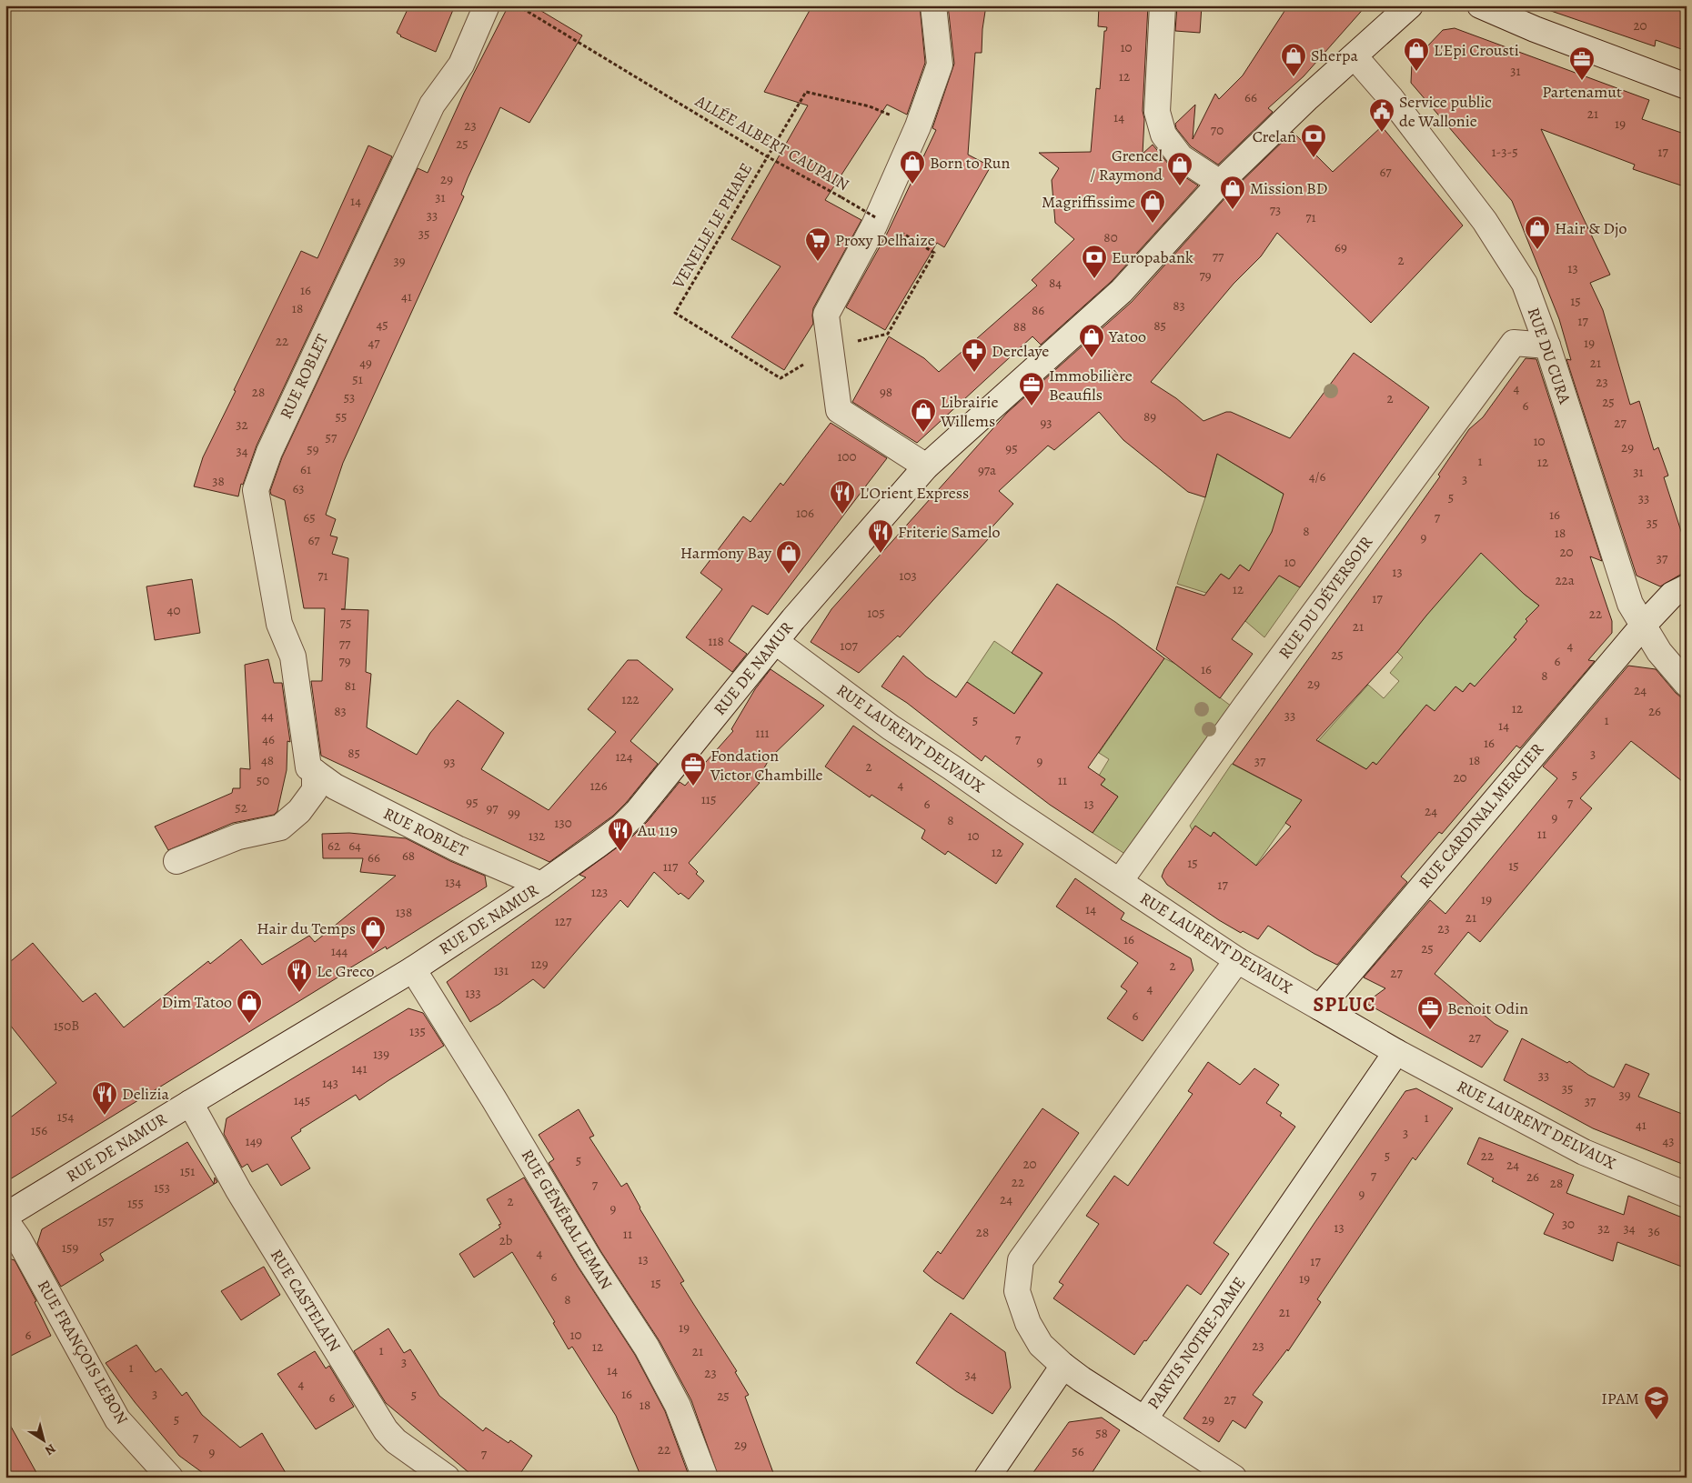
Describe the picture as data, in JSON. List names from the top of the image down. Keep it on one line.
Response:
{"streets":{"street":["RUE DU CURA","RUE ROBLET","RUE DU DÉVERSOIR","RUE DE NAMUR","RUE LAURENT DELVAUX","RUE CARDINAL MERCIER","RUE GÉNÉRAL LEMAN","RUE CASTELAIN","PARVIS NOTRE-DAME","RUE FRANÇOIS LEBON"],"path":["ALLÉE ALBERT CAUPAIN","VENELLE LE PHARE"]},"crossings":[["ALLÉE ALBERT CAUPAIN","VENELLE LE PHARE"],["RUE DU CURA","RUE DU DÉVERSOIR"],["RUE DU CURA","RUE DE NAMUR"],["RUE DU CURA","RUE CARDINAL MERCIER"],["RUE ROBLET","RUE DE NAMUR"],["RUE DU DÉVERSOIR","RUE LAURENT DELVAUX"],["RUE DE NAMUR","RUE LAURENT DELVAUX"],["RUE DE NAMUR","RUE GÉNÉRAL LEMAN"],["RUE DE NAMUR","RUE CASTELAIN"],["RUE LAURENT DELVAUX","RUE CARDINAL MERCIER"],["RUE LAURENT DELVAUX","PARVIS NOTRE-DAME"]],"districts":["SPLUC"],"places":{"shop":["L'Epi Crousti","Sherpa","Born to Run","Grencel / Raymond","Mission BD","Magriffissime","Hair & Djo","Yatoo","Librairie Willems","Harmony Bay","Hair du Temps","Dim Tatoo"],"office":["Partenamut","Immobilière Beaufils","Fondation Victor Chambille","Benoit Odin"],"public building":["Service public de Wallonie"],"bank":["Crelan","Europabank"],"supermarket":["Proxy Delhaize"],"pharmacy":["Derclaye"],"restaurant":["L'Orient Express","Friterie Samelo","Au 119","Le Greco","Delizia"],"school or university":["IPAM"]},"house_numbers":["20","10","31","12","66","21","14","19","23","70","25","1-3-5","17","67","29","31","14","73","33","71","35","80","69","77","2","39","13","79","84","16","41","15","83","18","86","17","45","85","88","22","47","19","49","21","51","23","4","28","98","53","2","25","6","55","89","93","27","32","57","10","29","95","59","34","100","1","12","61","97a","31","4/6","3","38","63","5","33","106","16","65","7","35","8","18","9","67","20","37","10","13","71","103","22a","12","17","40","105","22","75","21","118","77","107","4","25","79","6","16","8","29","81","24","122","12","83","26","44","33","5","1","14","111","46","7","16","85","3","124","48","18","9","37","93","2","5","20","50","11","4","126","115","95","7","6","13","52","97","24","99","9","8","130","11","132","10","62","64","12","68","66","15","15","117","134","17","123","19","14","138","21","127","23","16","25","144","129","2","131","27","4","133","6","150B","135","27","139","141","33","143","35","39","145","37","154","1","41","156","3","149","43","5","22","5","20","24","151","7","26","22","28","7","153","9","24","2","155","9","157","30","13","32","34","36","28","11","2b","159","4","13","17","6","19","15","8","21","19","6","10","23","12","1","21","3","1","14","23","34","4","3","16","5","25","6","27","18","5","29","58","7","29","22","56","9","7"],"north":"bottom right"}
